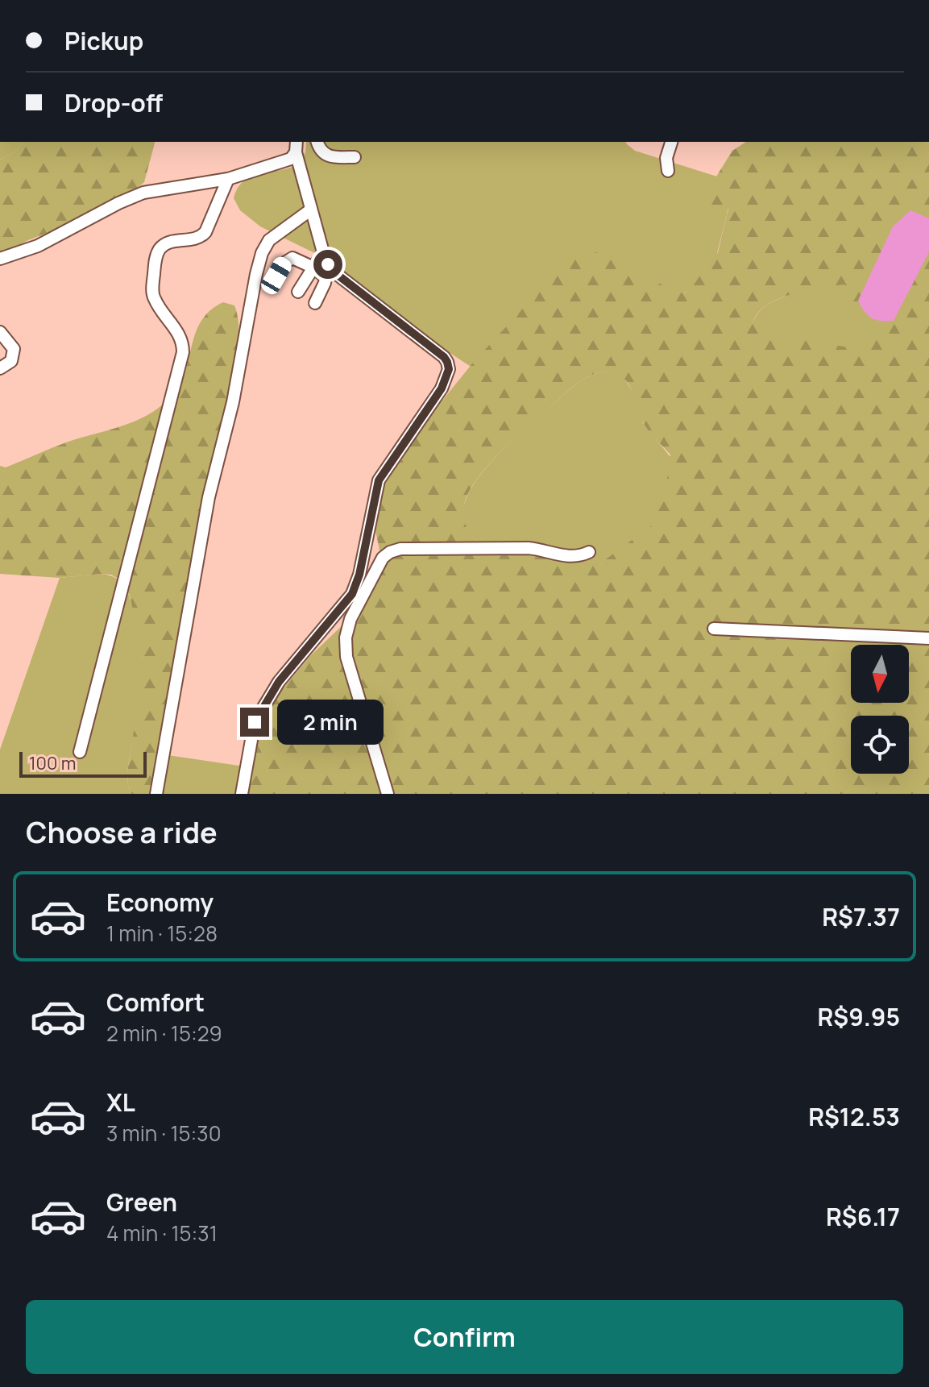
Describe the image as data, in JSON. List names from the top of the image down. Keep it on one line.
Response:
{"scale_bar":"100 m","north":"bottom","page":{"banner":["Pickup","Drop-off"],"bubble":"2 min","scale":"100 m","heading":"Choose a ride","list":[{"name":"Economy","note":"1 min · 15:28","value":"R$7.37"},{"name":"Comfort","note":"2 min · 15:29","value":"R$9.95"},{"name":"XL","note":"3 min · 15:30","value":"R$12.53"},{"name":"Green","note":"4 min · 15:31","value":"R$6.17"}],"buttons":"Confirm"}}
